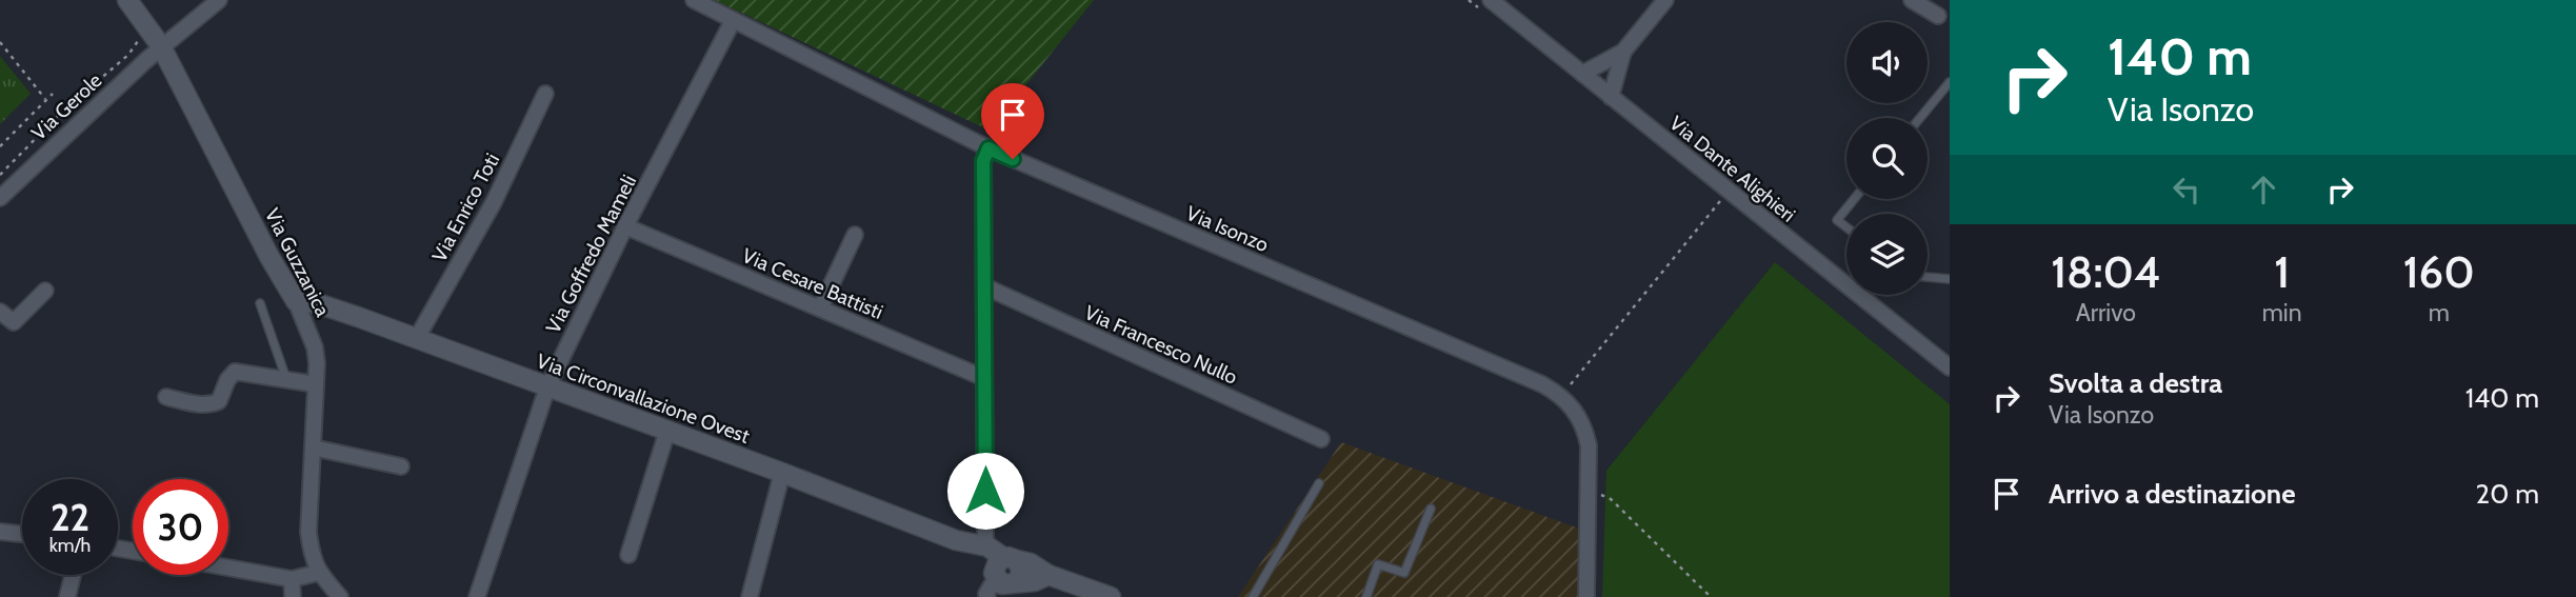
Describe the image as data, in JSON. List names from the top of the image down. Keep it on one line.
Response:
{"streets":{"street":["Via Gerole","Via Dante Alighieri","Via Enrico Toti","Via Isonzo","Via Goffredo Mameli","Via Guzzanica","Via Cesare Battisti","Via Francesco Nullo","Via Circonvallazione Ovest"]},"crossings":[["Via Gerole","Via Guzzanica"],["Via Enrico Toti","Via Circonvallazione Ovest"],["Via Isonzo","Via Goffredo Mameli"],["Via Goffredo Mameli","Via Cesare Battisti"],["Via Goffredo Mameli","Via Circonvallazione Ovest"],["Via Guzzanica","Via Circonvallazione Ovest"]],"page":{"turn":["140 m","Via Isonzo"],"eta":["18:04","Arrivo","1","min","160","m"],"list":[{"name":"Svolta a destra","note":"Via Isonzo","value":"140 m"},{"name":"Arrivo a destinazione","value":"20 m"}],"speed":"22 km/h","limit":"30"}}
